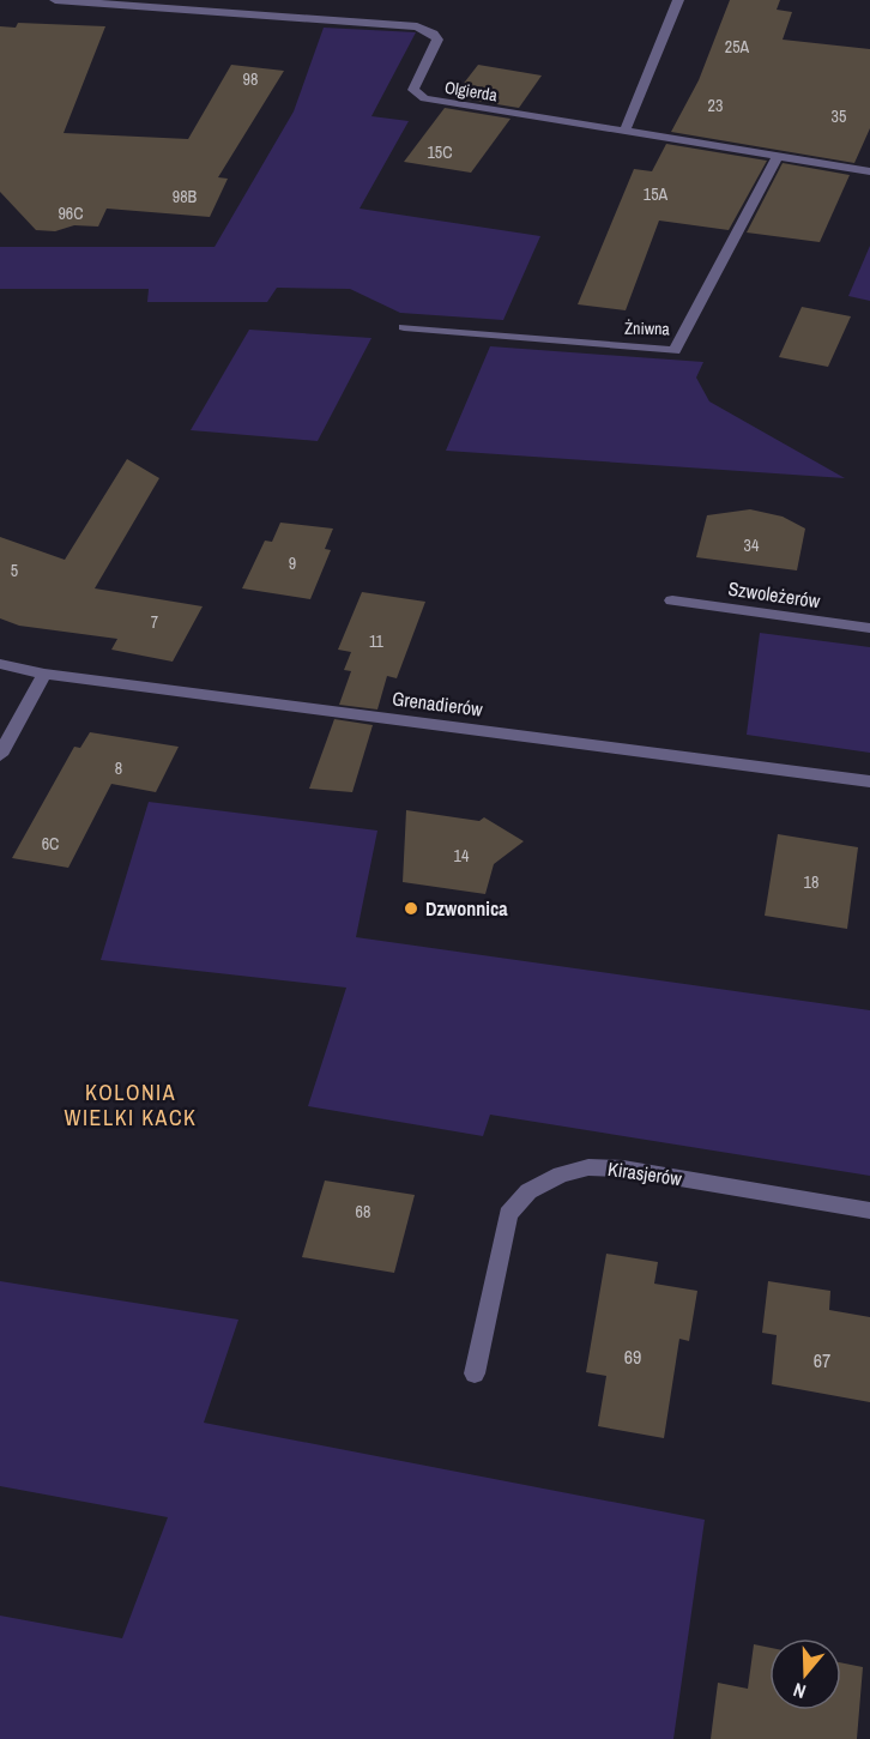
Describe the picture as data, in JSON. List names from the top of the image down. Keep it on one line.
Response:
{"streets":{"street":["Olgierda","Żniwna","Szwoleżerów","Grenadierów","Kirasjerów"]},"districts":["KOLONIA WIELKI KACK"],"places":["Dzwonnica"],"house_numbers":["25A","98","23","35","15C","15A","98B","96C","34","9","5","7","11","8","6C","14","18","68","69","67"],"north":"bottom"}
